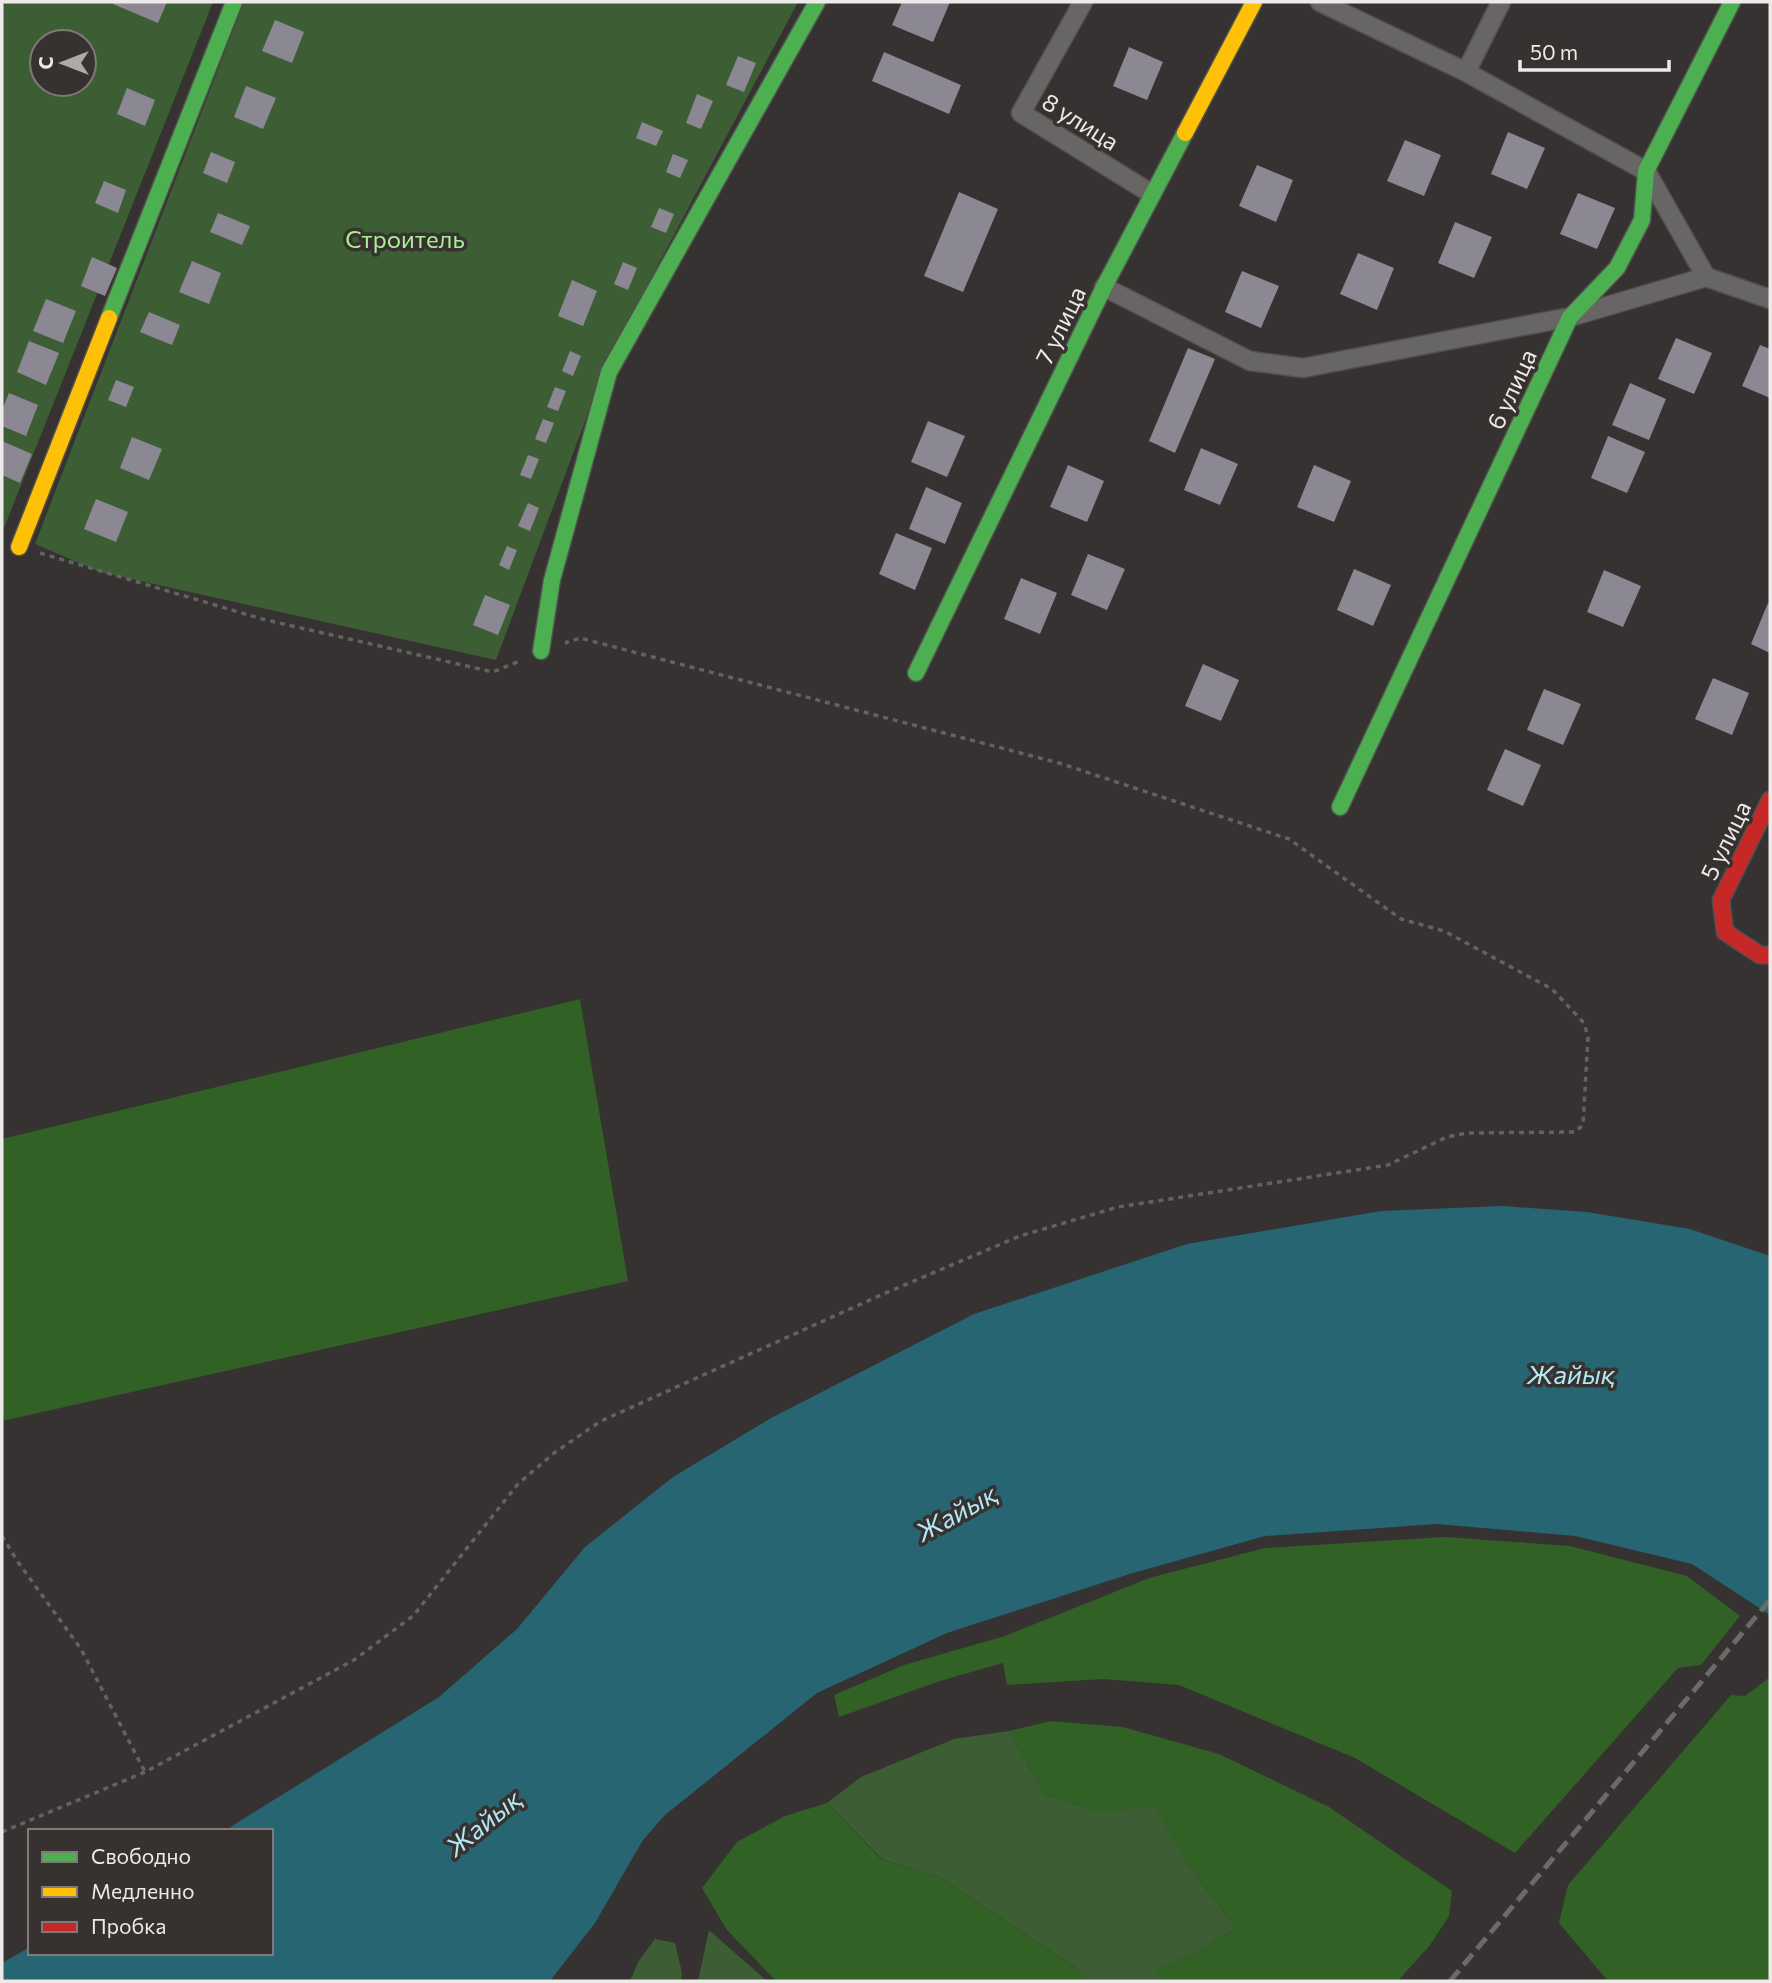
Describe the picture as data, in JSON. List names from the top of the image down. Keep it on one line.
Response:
{"streets":{"street":["8 улица","7 улица","6 улица","5 улица"]},"crossings":[["8 улица","7 улица"]],"water":["Жайық"],"parks":["Строитель"],"legend":["Свободно","Медленно","Пробка"],"scale_bar":"50 m","north":"left"}
